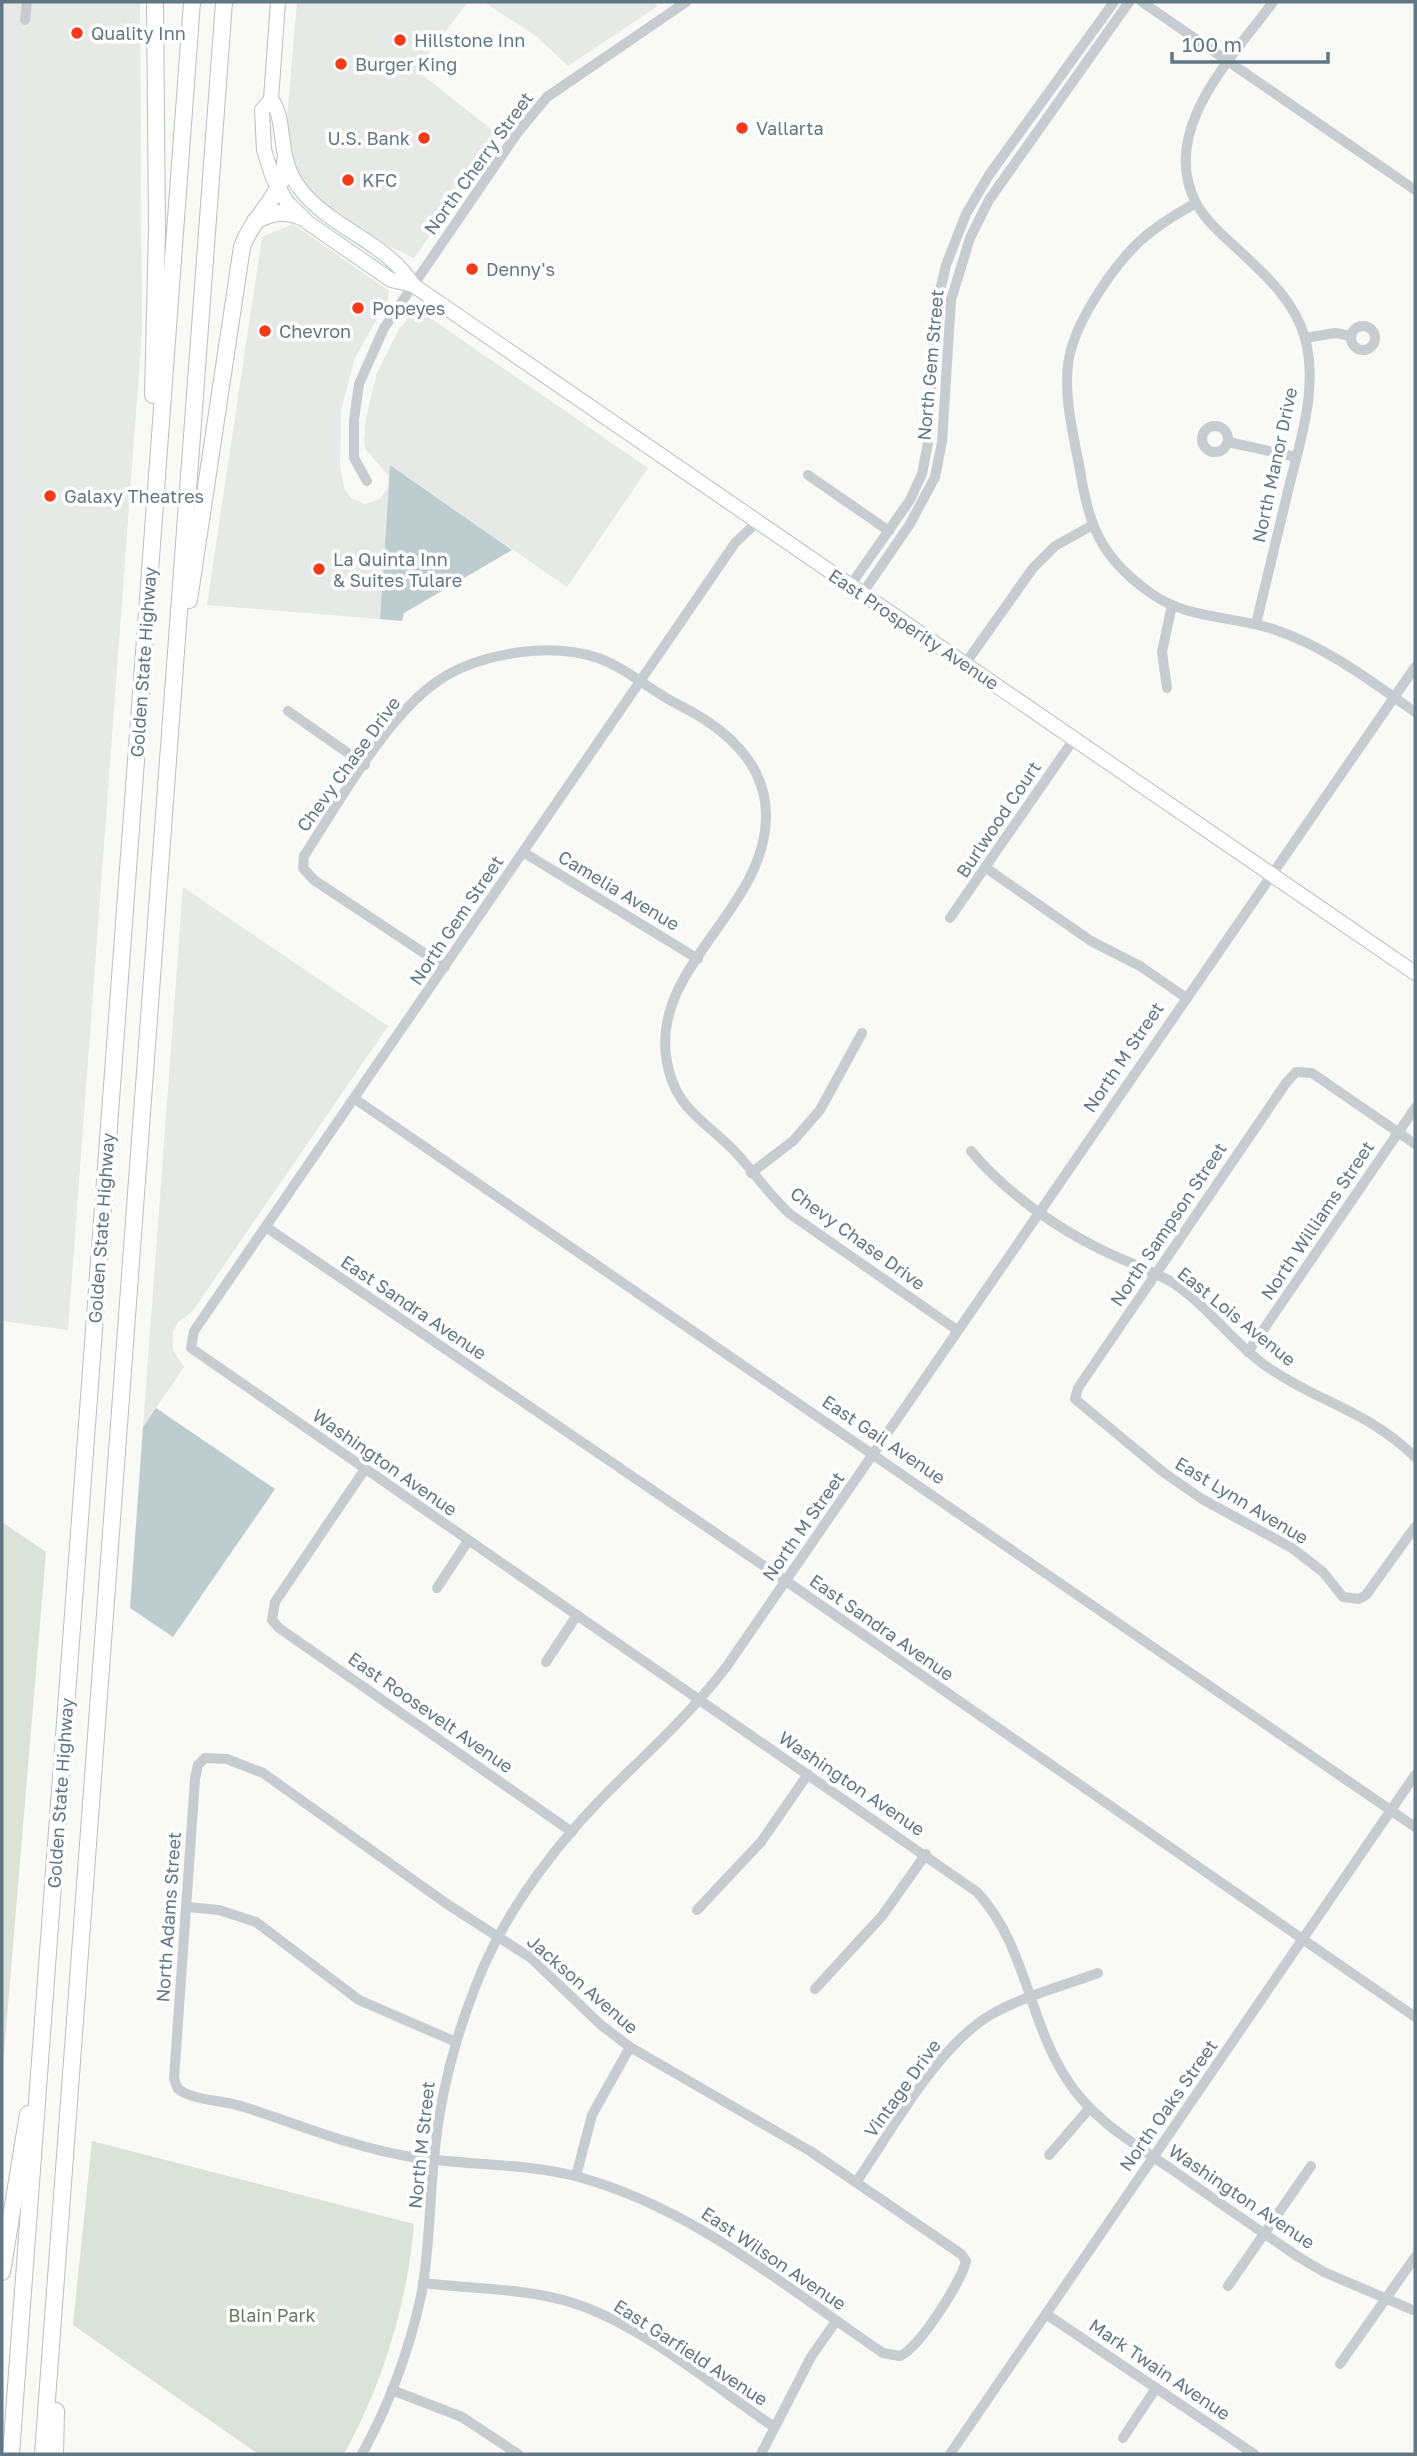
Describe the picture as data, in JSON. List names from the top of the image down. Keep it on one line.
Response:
{"streets":{"highway":["Golden State Highway"],"main road":["East Prosperity Avenue"],"street":["North Cherry Street","North Gem Street","North Manor Drive","Chevy Chase Drive","Burlwood Court","Camelia Avenue","North M Street","North Williams Street","North Sampson Street","East Sandra Avenue","East Lois Avenue","East Gail Avenue","Washington Avenue","East Lynn Avenue","East Roosevelt Avenue","North Adams Street","Jackson Avenue","Vintage Drive","North Oaks Street","East Wilson Avenue","East Garfield Avenue","Mark Twain Avenue"]},"crossings":[["North Cherry Street","East Prosperity Avenue"],["North Gem Street","East Prosperity Avenue"],["North Gem Street","Chevy Chase Drive"],["North Gem Street","Camelia Avenue"],["North Gem Street","East Sandra Avenue"],["North Gem Street","East Gail Avenue"],["North Gem Street","Washington Avenue"],["East Prosperity Avenue","Burlwood Court"],["East Prosperity Avenue","North M Street"],["Chevy Chase Drive","Camelia Avenue"],["Chevy Chase Drive","North M Street"],["North M Street","East Sandra Avenue"],["North M Street","East Lois Avenue"],["North M Street","East Gail Avenue"],["North M Street","Washington Avenue"],["North M Street","East Roosevelt Avenue"],["North M Street","Jackson Avenue"],["North M Street","East Wilson Avenue"],["North M Street","East Garfield Avenue"],["North Williams Street","North Sampson Street"],["North Williams Street","East Lois Avenue"],["North Sampson Street","East Lois Avenue"],["North Sampson Street","East Lynn Avenue"],["East Sandra Avenue","North Oaks Street"],["East Gail Avenue","North Oaks Street"],["Washington Avenue","East Roosevelt Avenue"],["Washington Avenue","Vintage Drive"],["Washington Avenue","North Oaks Street"],["North Adams Street","Jackson Avenue"],["North Adams Street","East Wilson Avenue"],["Jackson Avenue","Vintage Drive"],["Jackson Avenue","East Wilson Avenue"],["North Oaks Street","Mark Twain Avenue"]],"parks":["Blain Park"],"places":["Quality Inn","Hillstone Inn","Burger King","Vallarta","U.S. Bank","KFC","Denny's","Popeyes","Chevron","Galaxy Theatres","La Quinta Inn & Suites Tulare"],"scale_bar":"100 m"}
